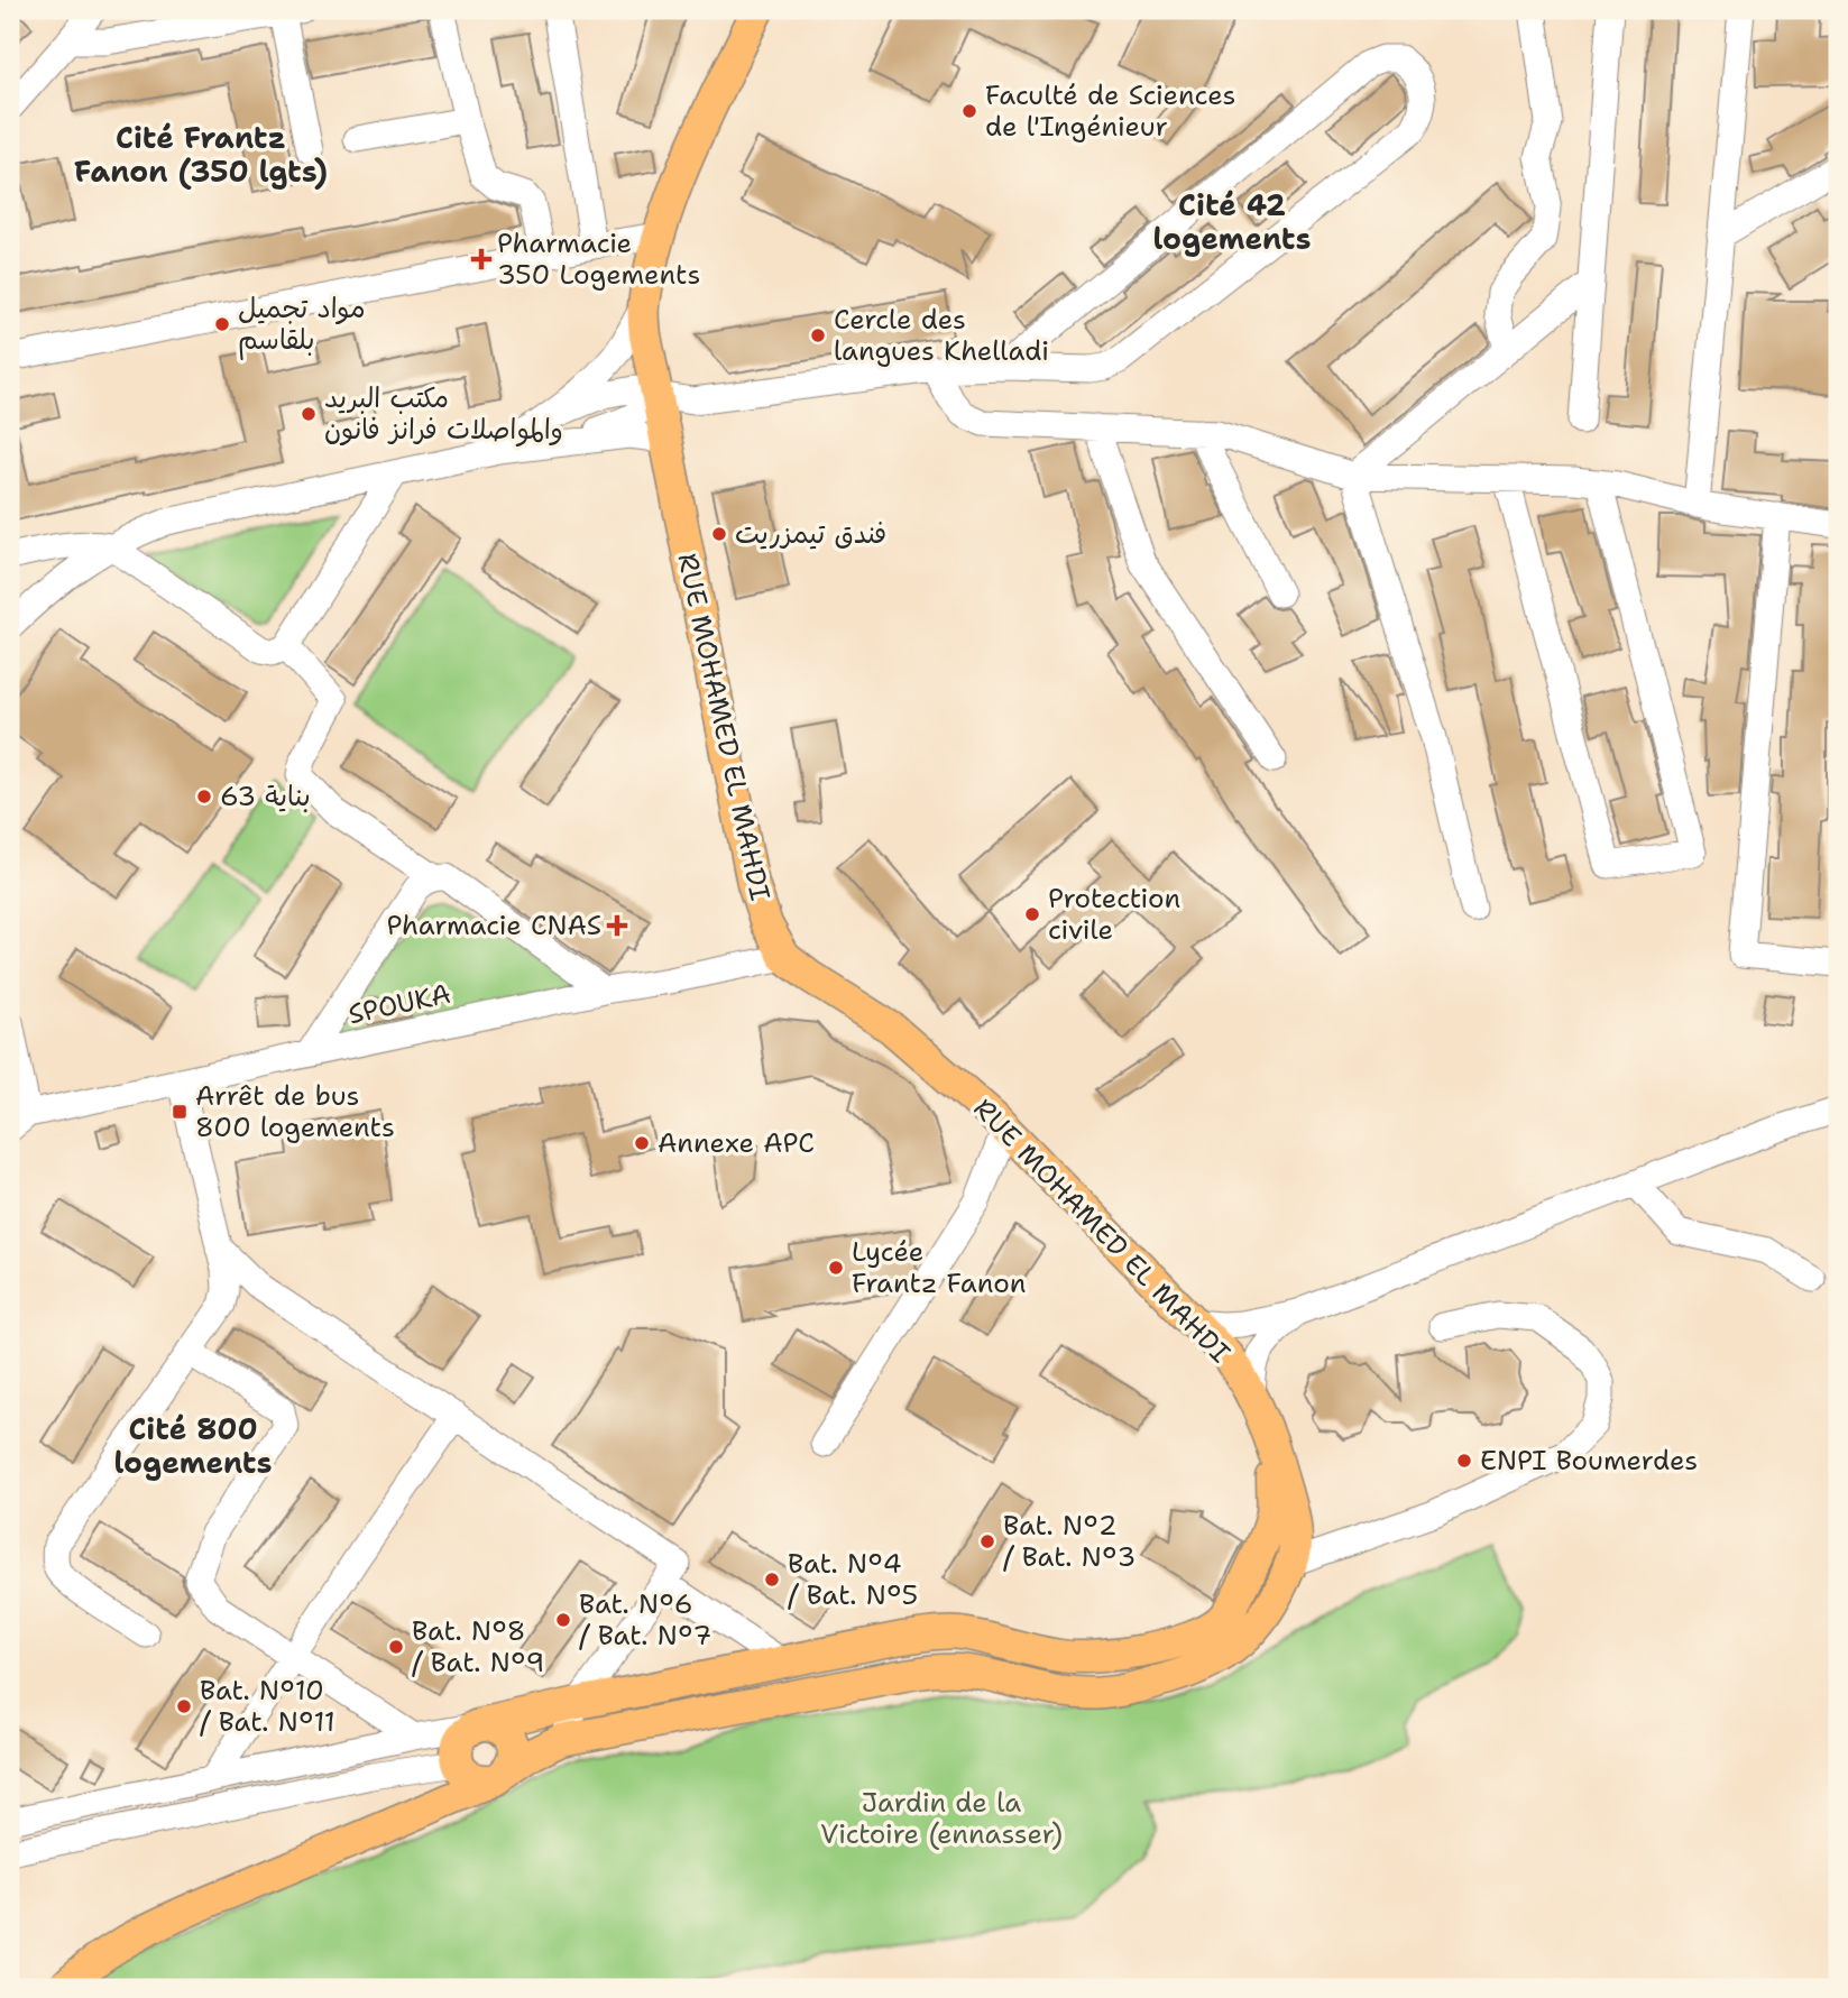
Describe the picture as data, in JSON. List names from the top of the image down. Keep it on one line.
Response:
{"streets":{"main road":["RUE MOHAMED EL MAHDI"],"street":["SPOUKA"]},"crossings":[["RUE MOHAMED EL MAHDI","SPOUKA"]],"districts":["Cité Frantz Fanon (350 lgts)","Cité 42 logements","Cité 800 logements"],"parks":["Jardin de la Victoire (ennasser)"],"places":{"other":["Faculté de Sciences de l'Ingénieur","مواد تجميل بلقاسم","Cercle des langues Khelladi","مكتب البريد والمواصلات فرانز فانون","فندق تيمزريت","بناية 63","Protection civile","Annexe APC","Lycée Frantz Fanon","ENPI Boumerdes","Bat. N°2 / Bat. N°3","Bat. N°4 / Bat. N°5","Bat. N°6 / Bat. N°7","Bat. N°8 / Bat. N°9","Bat. N°10 / Bat. N°11"],"health":["Pharmacie 350 Logements","Pharmacie CNAS"],"transit":["Arrêt de bus 800 logements"]}}
